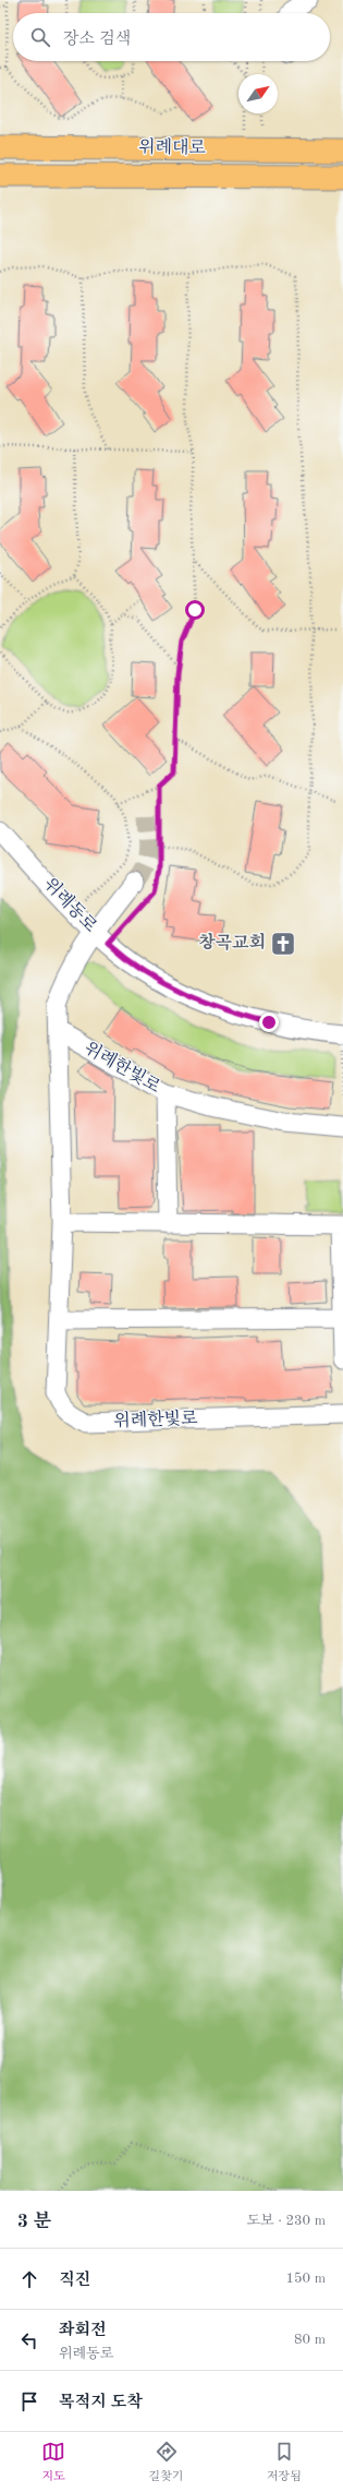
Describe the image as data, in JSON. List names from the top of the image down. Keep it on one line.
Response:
{"streets":{"main road":["위례대로"],"street":["위례동로","위례한빛로"]},"crossings":[["위례동로","위례한빛로"]],"places":{"church":["창곡교회"]},"north":"top right","page":{"search":"장소 검색","heading":["3 분","도보 · 230 m"],"list":[["직진","150 m"],["좌회전","위례동로","80 m"],"목적지 도착"],"nav":["지도","길찾기","저장됨"]}}
